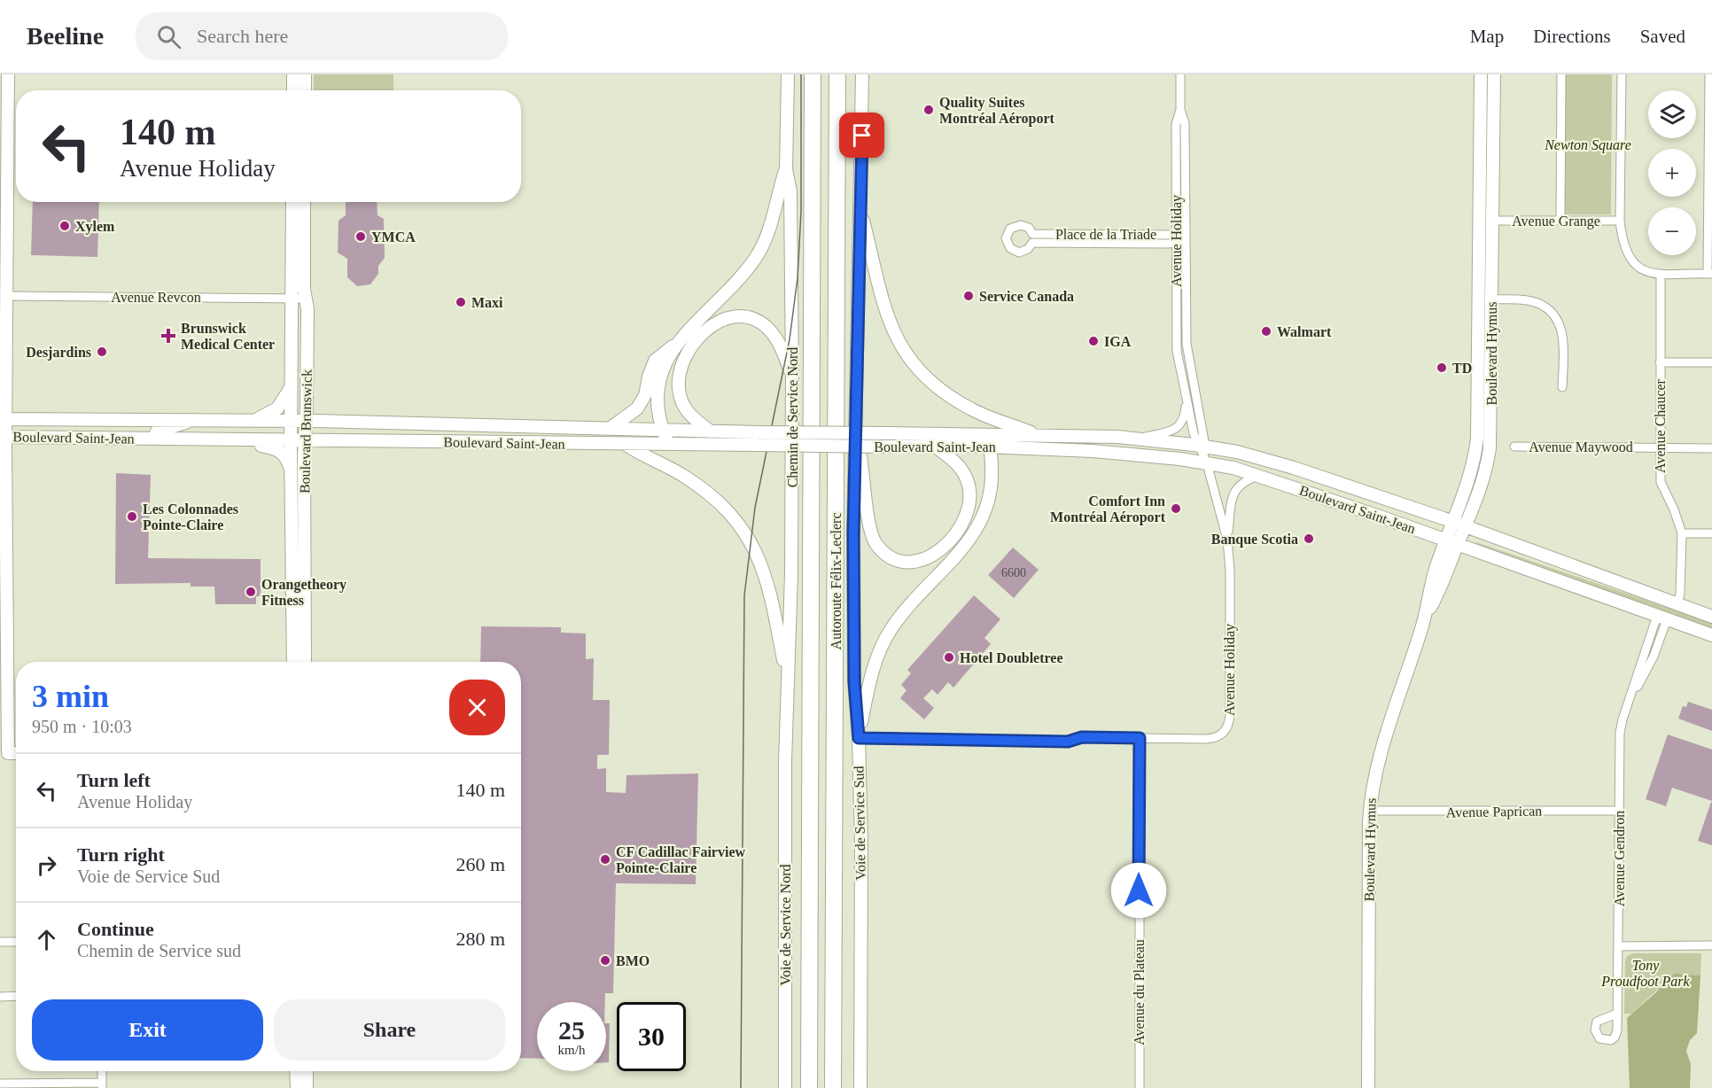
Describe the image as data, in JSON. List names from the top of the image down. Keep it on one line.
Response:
{"streets":{"highway":["Autoroute Félix-Leclerc"],"main road":["Boulevard Hymus","Chemin de Service Nord","Boulevard Brunswick","Boulevard Saint-Jean","Voie de Service Sud","Voie de Service Nord"],"street":["Avenue Grange","Place de la Triade","Avenue Holiday","Avenue Revcon","Avenue Chaucer","Avenue Maywood","Avenue Paprican","Avenue Gendron","Avenue du Plateau"]},"crossings":[["Avenue Grange","Boulevard Hymus"],["Place de la Triade","Avenue Holiday"],["Avenue Holiday","Boulevard Saint-Jean"],["Avenue Holiday","Voie de Service Sud"],["Avenue Holiday","Avenue du Plateau"],["Avenue Revcon","Boulevard Brunswick"],["Boulevard Hymus","Boulevard Saint-Jean"],["Boulevard Hymus","Avenue Paprican"],["Chemin de Service Nord","Voie de Service Nord"],["Avenue Chaucer","Boulevard Saint-Jean"],["Avenue Chaucer","Avenue Maywood"],["Boulevard Brunswick","Boulevard Saint-Jean"],["Boulevard Saint-Jean","Avenue Gendron"],["Avenue Paprican","Avenue Gendron"]],"parks":["Newton Square","Tony Proudfoot Park"],"places":{"other":["Quality Suites Montréal Aéroport","Xylem","YMCA","Service Canada","Maxi","Walmart","IGA","Desjardins","TD","Comfort Inn Montréal Aéroport","Les Colonnades Pointe-Claire","Banque Scotia","Orangetheory Fitness","Hotel Doubletree","CF Cadillac Fairview Pointe-Claire","BMO"],"health":["Brunswick Medical Center"]},"house_numbers":["6600"],"page":{"header":"Beeline","search":"Search here","nav":["Map","Directions","Saved"],"map_buttons":["+","−"],"turn":["140 m","Avenue Holiday"],"heading":["3 min","950 m · 10:03"],"list":[{"name":"Turn left","note":"Avenue Holiday","value":"140 m"},{"name":"Turn right","note":"Voie de Service Sud","value":"260 m"},{"name":"Continue","note":"Chemin de Service sud","value":"280 m"}],"buttons":["Exit","Share"],"speed":"25 km/h","limit":"30"}}
